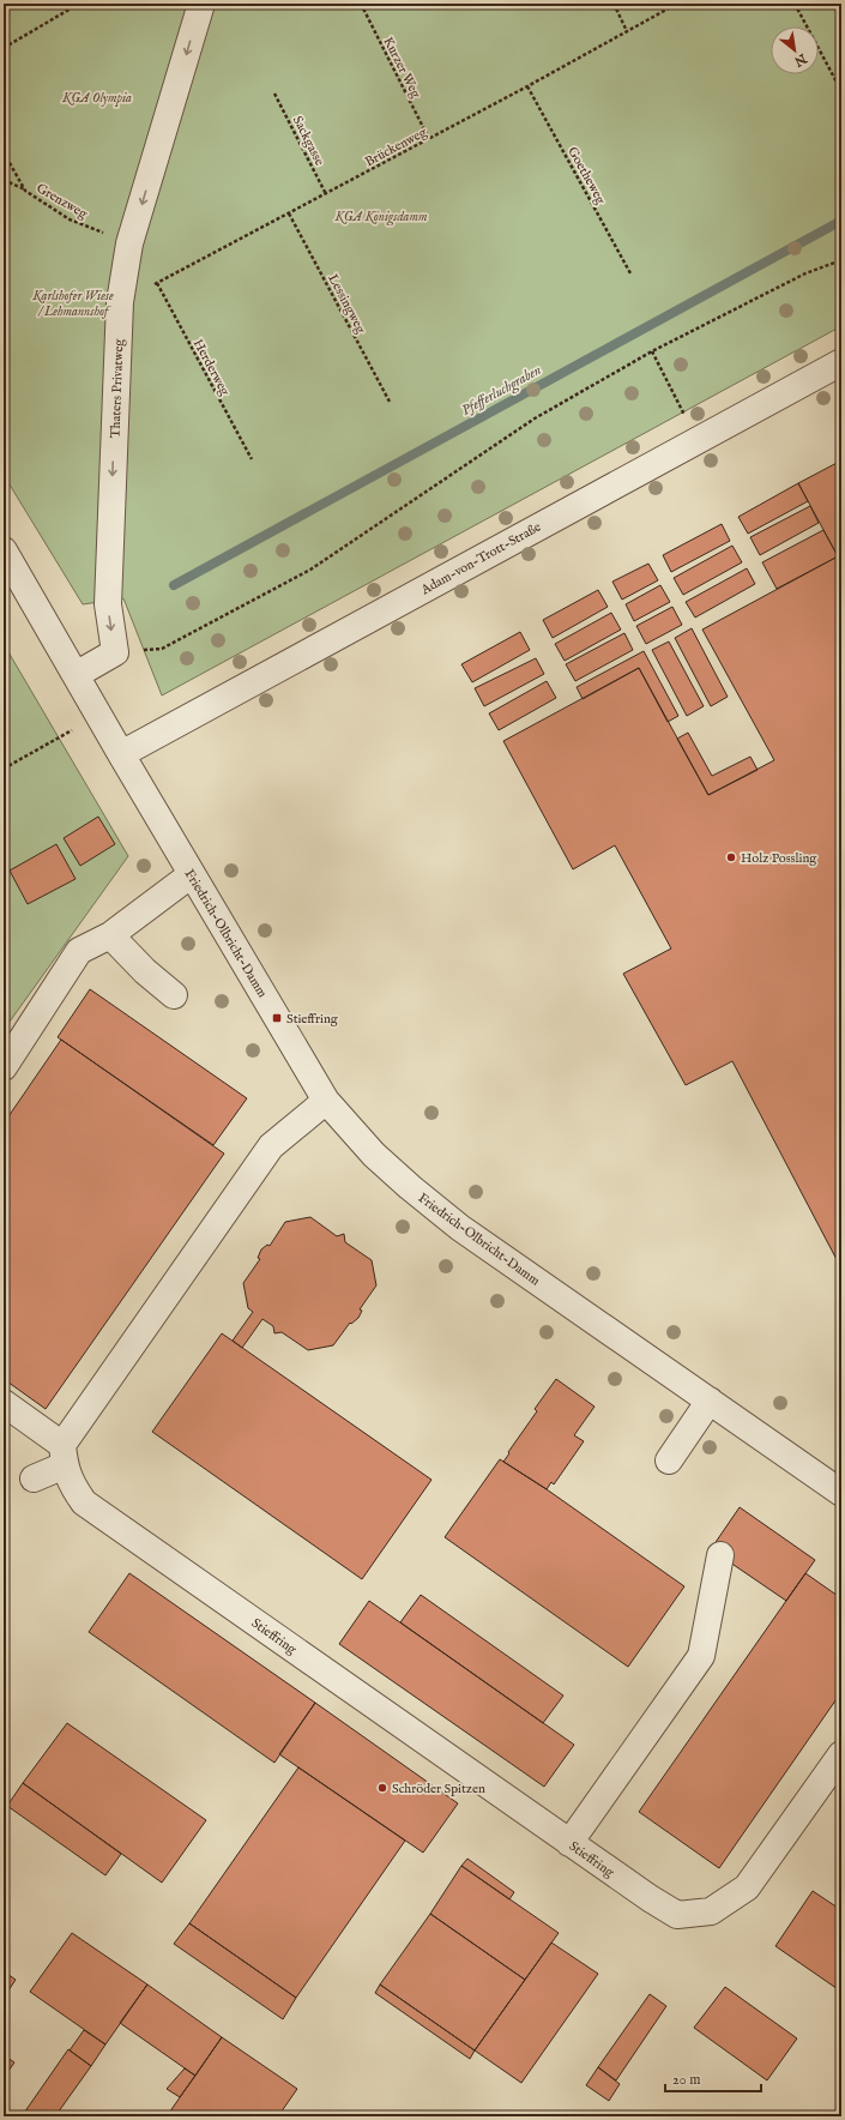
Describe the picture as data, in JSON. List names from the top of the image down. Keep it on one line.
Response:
{"streets":{"street":["Thaters Privatweg","Adam-von-Trott-Straße","Friedrich-Olbricht-Damm","Stieffring"],"path":["Kurzer Weg","Sackgasse","Brückenweg","Goetheweg","Grenzweg","Lessingweg","Herderweg"]},"crossings":[["Kurzer Weg","Brückenweg"],["Sackgasse","Brückenweg"],["Brückenweg","Goetheweg"],["Brückenweg","Lessingweg"],["Brückenweg","Herderweg"],["Brückenweg","Thaters Privatweg"],["Grenzweg","Thaters Privatweg"],["Adam-von-Trott-Straße","Friedrich-Olbricht-Damm"]],"one_way":["Thaters Privatweg"],"water":["Pfefferluchgraben"],"parks":["KGA Olympia","KGA Königsdamm","Karlshofer Wiese / Lehmannshof"],"places":{"other":["Holz Possling","Schröder Spitzen"],"transit":["Stieffring"]},"scale_bar":"20 m","north":"bottom right"}
